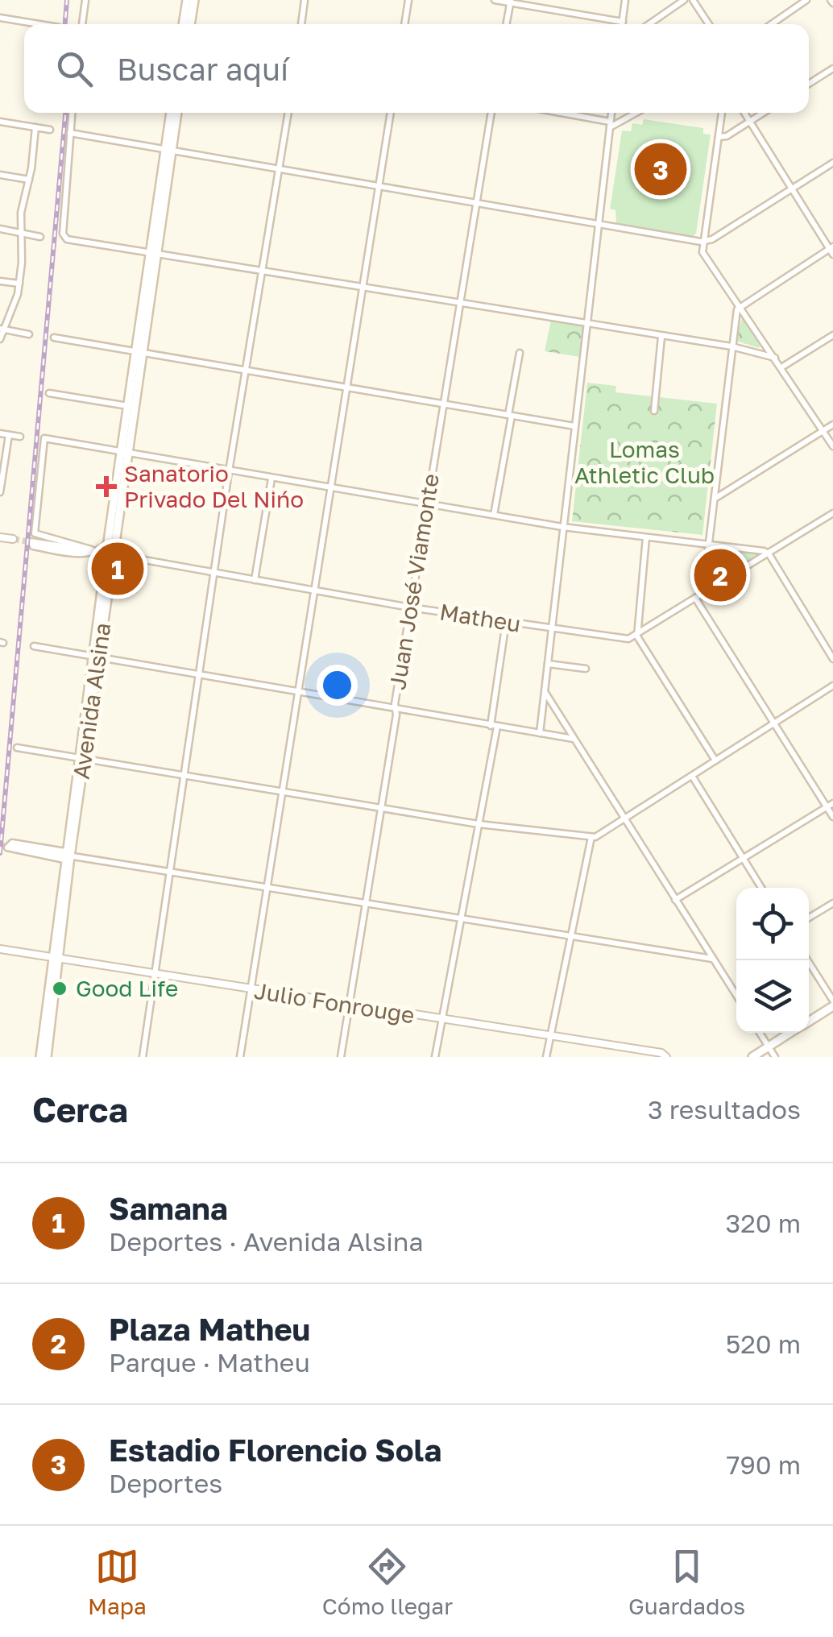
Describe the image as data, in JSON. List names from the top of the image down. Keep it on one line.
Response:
{"streets":{"main road":["Avenida Alsina"],"street":["Juan José Viamonte","Matheu","Julio Fonrouge"]},"crossings":[["Juan José Viamonte","Matheu"],["Juan José Viamonte","Julio Fonrouge"],["Matheu","Avenida Alsina"],["Avenida Alsina","Julio Fonrouge"]],"parks":["Lomas Athletic Club"],"places":{"health":["Sanatorio Privado Del Nińo"],"other":["Good Life"]},"page":{"search":"Buscar aquí","pins":["3","1","2"],"heading":["Cerca","3 resultados"],"list":[{"mark":"1","name":"Samana","note":"Deportes · Avenida Alsina","value":"320 m"},{"mark":"2","name":"Plaza Matheu","note":"Parque · Matheu","value":"520 m"},{"mark":"3","name":"Estadio Florencio Sola","note":"Deportes","value":"790 m"}],"nav":["Mapa","Cómo llegar","Guardados"]}}
